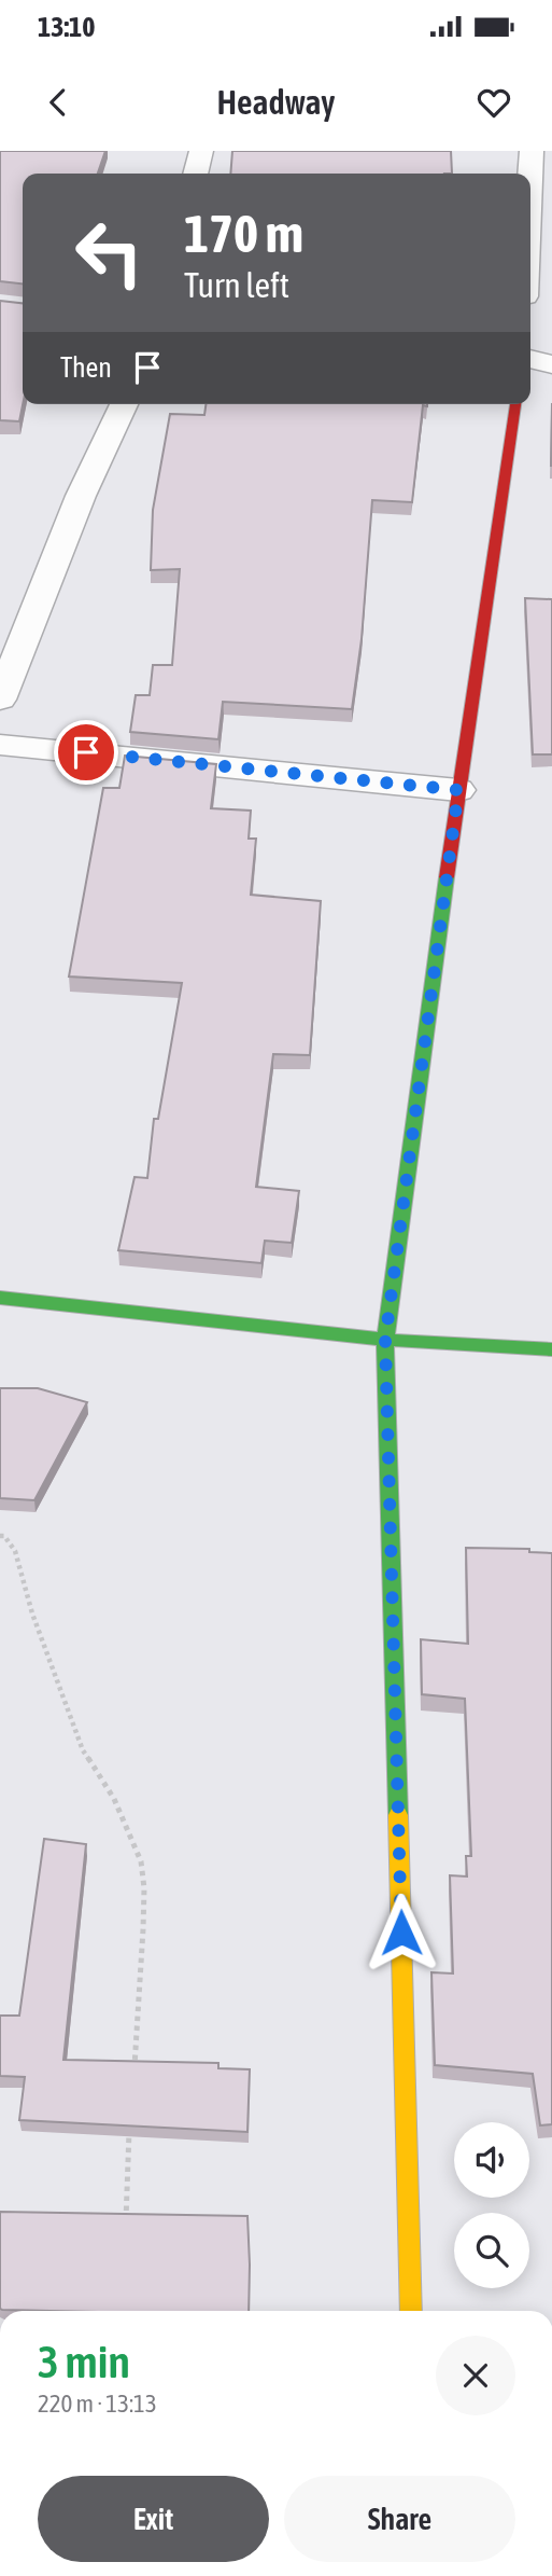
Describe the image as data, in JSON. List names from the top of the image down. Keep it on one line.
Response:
{"page":{"status":"13:10","header":"Headway","turn":["170 m","Turn left"],"then":"Then","heading":["3 min","220 m · 13:13"],"buttons":["Exit","Share"]}}
